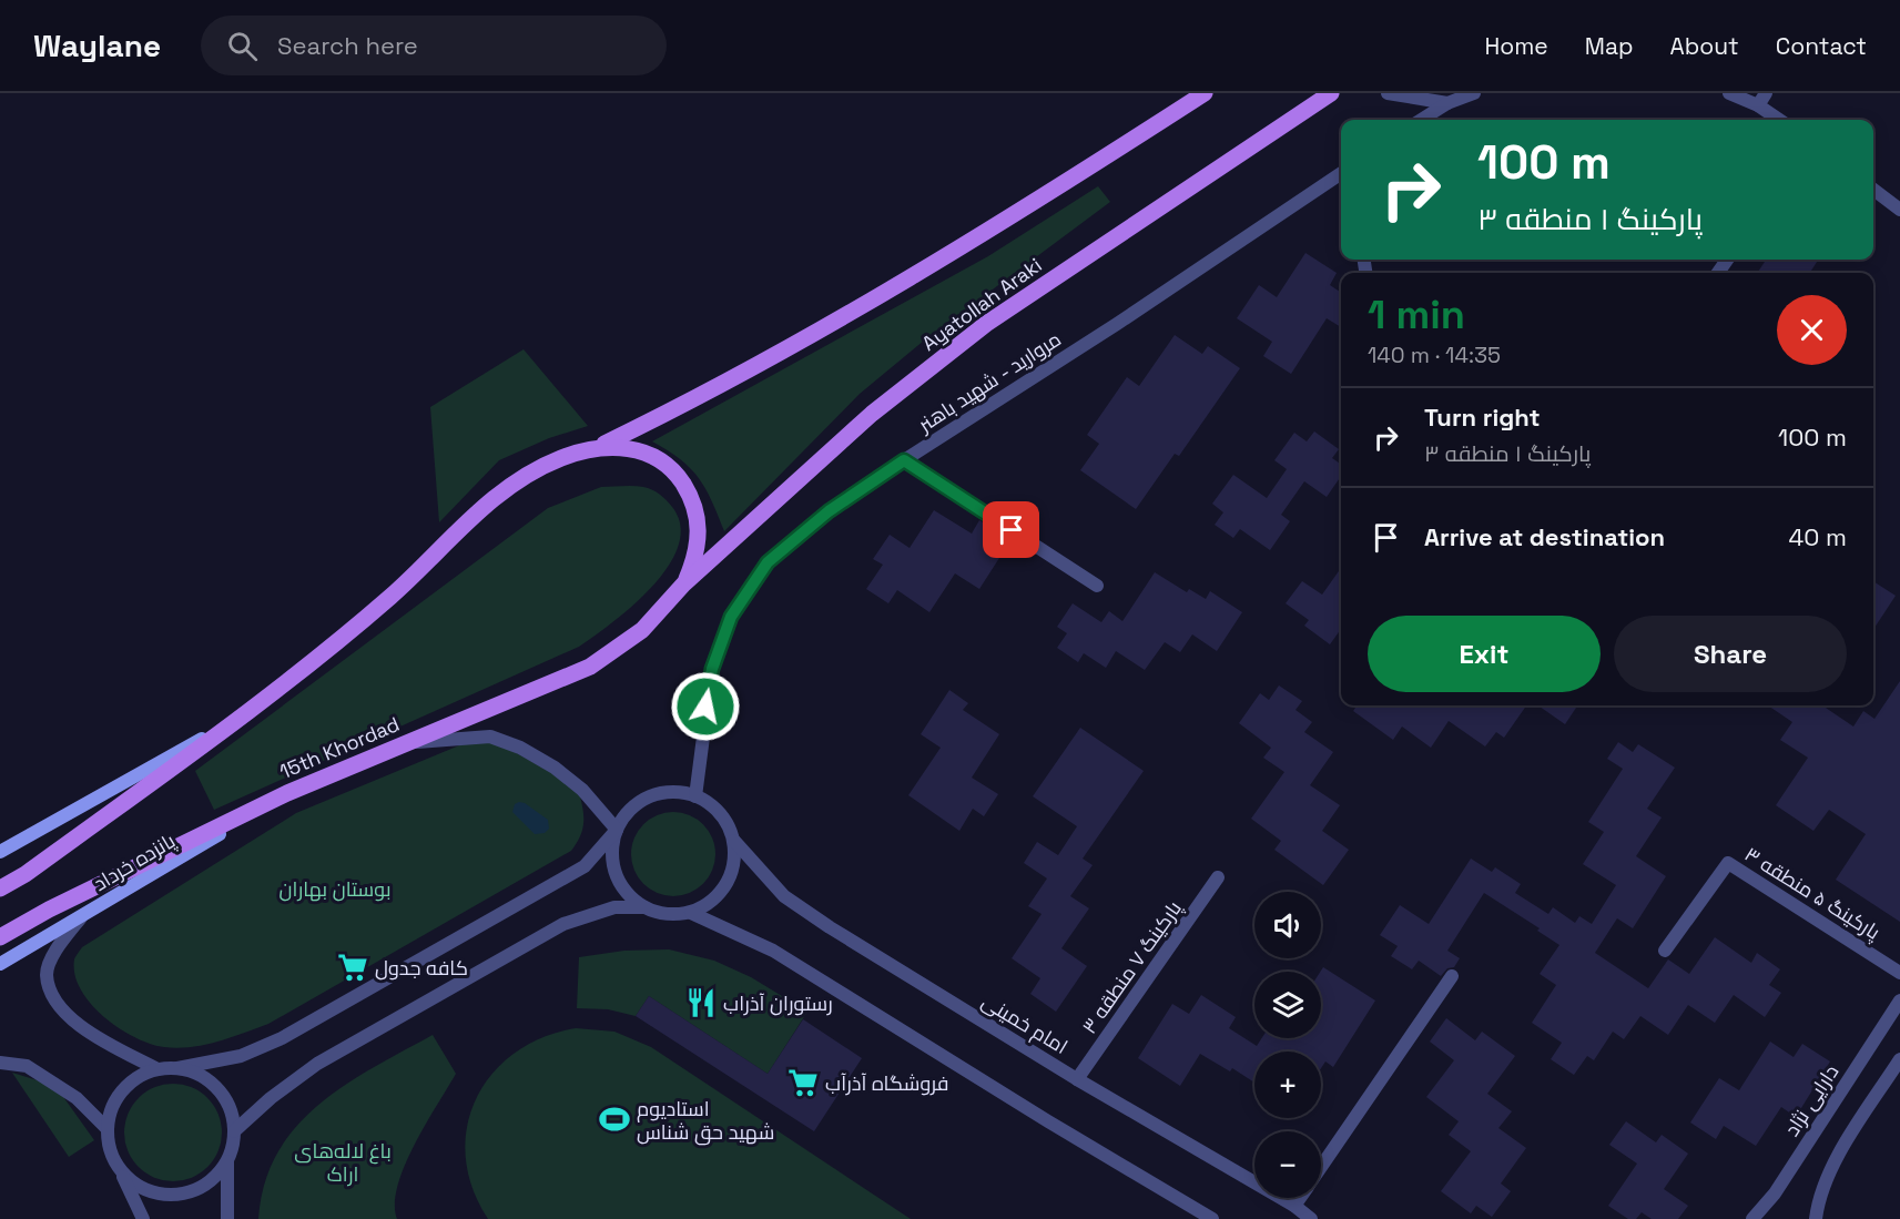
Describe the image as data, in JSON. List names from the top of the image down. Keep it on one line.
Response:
{"streets":{"main road":["Ayatollah Araki","15th Khordad","پانزده خرداد"],"street":["مروارید - شهید باهنر","پارکینگ ۵ منطقه ۳","پارکینگ ۷ منطقه ۳","امام خمینی","دارایی نژاد"]},"crossings":[["Ayatollah Araki","15th Khordad"],["مروارید - شهید باهنر","امام خمینی"],["15th Khordad","پانزده خرداد"],["پارکینگ ۷ منطقه ۳","امام خمینی"]],"parks":["بوستان بهاران","باغ لاله‌های اراک"],"places":{"supermarket":["کافه جدول","فروشگاه آذرآب"],"restaurant":["رستوران آذراب"],"sports":["استادیوم شهید حق شناس"]},"page":{"header":"Waylane","search":"Search here","nav":["Home","Map","About","Contact"],"turn":["100 m","پارکینگ ۱ منطقه ۳"],"heading":["1 min","140 m · 14:35"],"list":[{"name":"Turn right","note":"پارکینگ ۱ منطقه ۳","value":"100 m"},{"name":"Arrive at destination","value":"40 m"}],"buttons":["Exit","Share"],"map_buttons":["+","−"]}}
